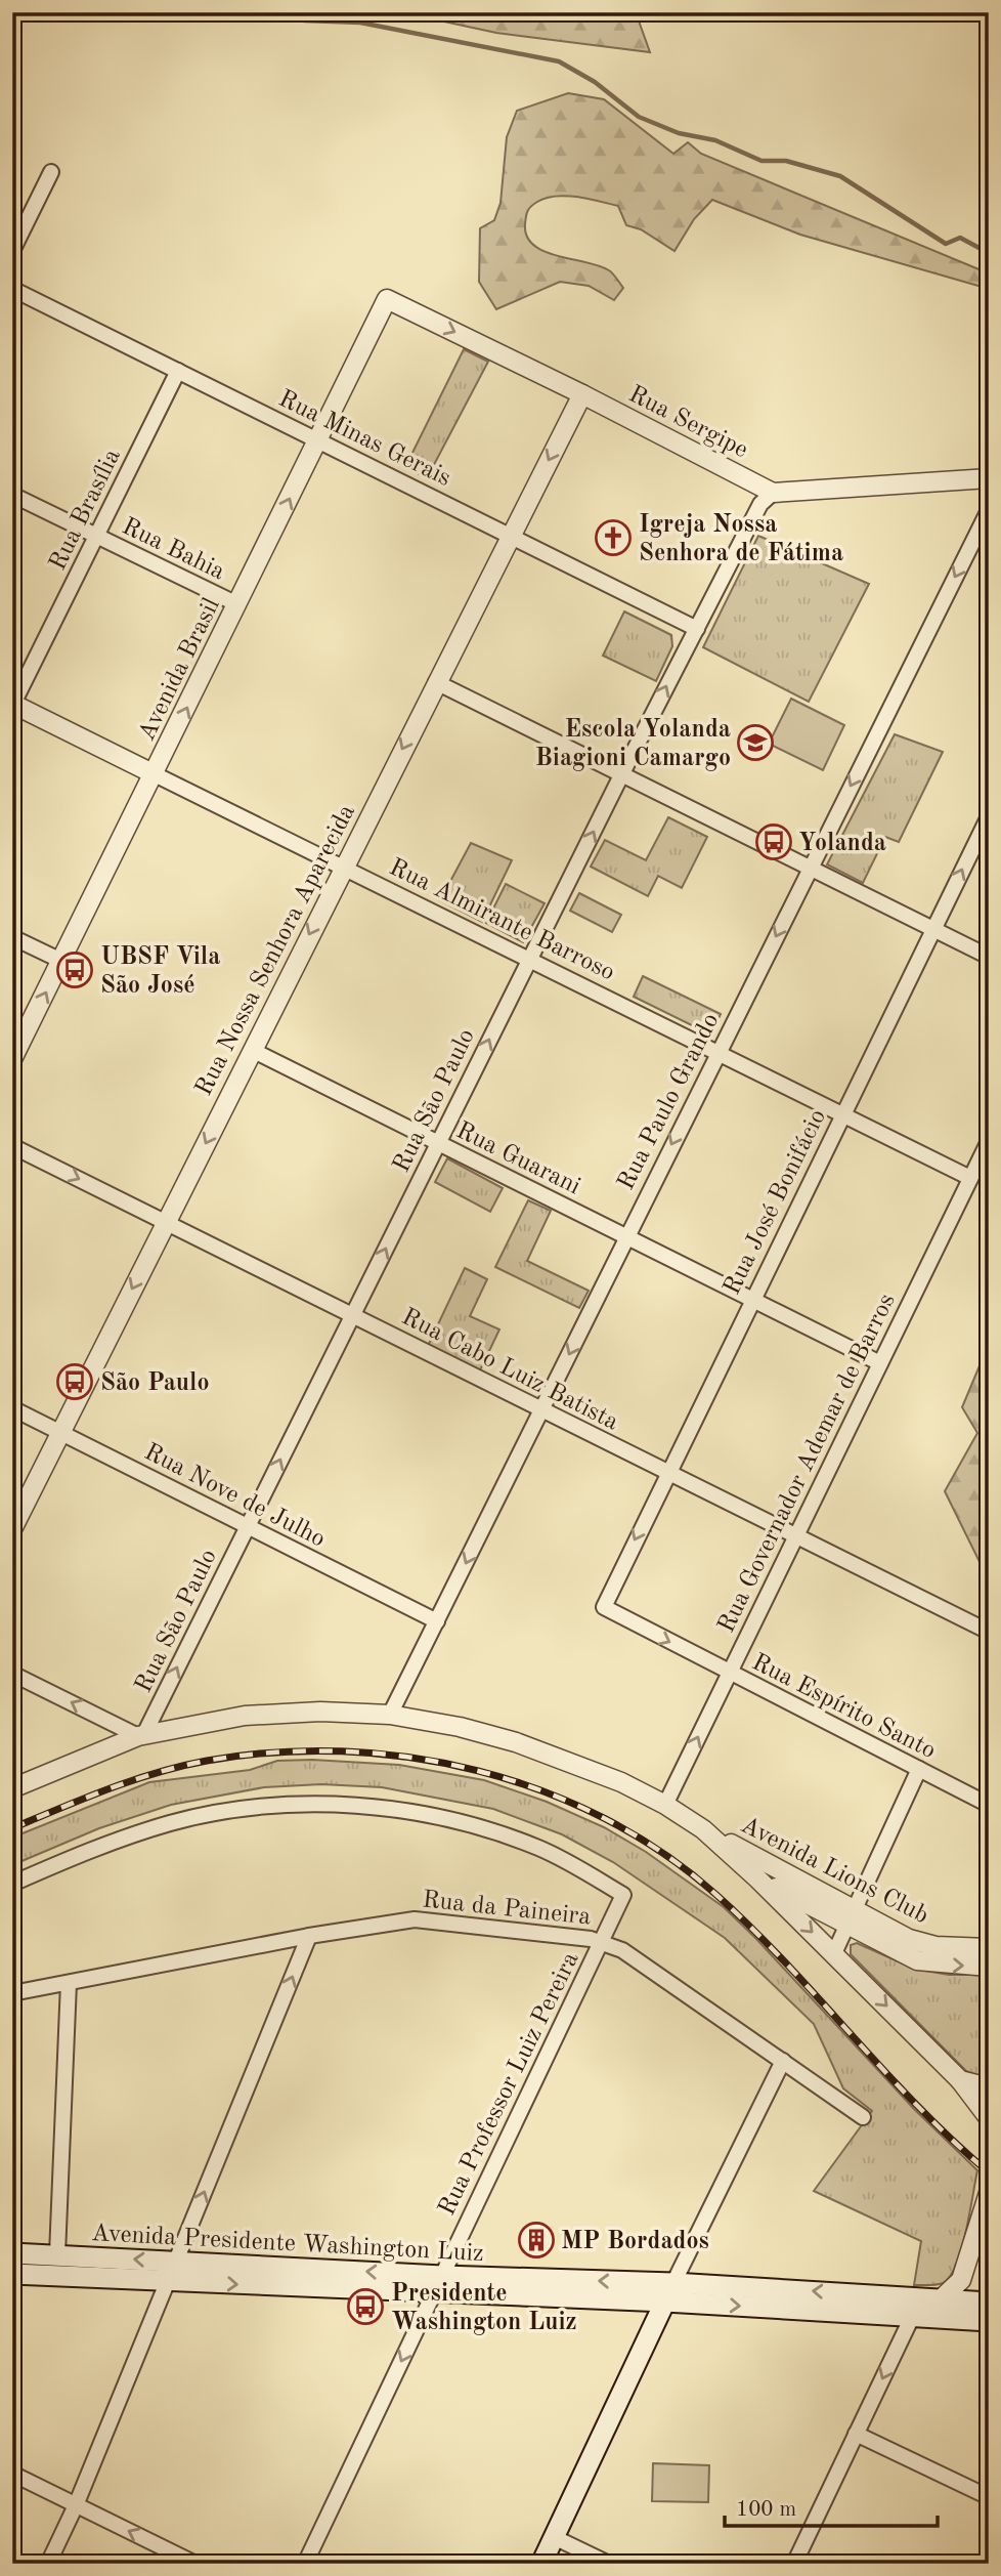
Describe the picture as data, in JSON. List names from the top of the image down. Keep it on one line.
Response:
{"streets":{"main road":["Avenida Presidente Washington Luiz"],"street":["Rua Sergipe","Rua Minas Gerais","Rua Brasília","Rua Bahia","Avenida Brasil","Rua Almirante Barroso","Rua Nossa Senhora Aparecida","Rua São Paulo","Rua Paulo Grando","Rua Guarani","Rua José Bonifácio","Rua Cabo Luiz Batista","Rua Governador Ademar de Barros","Rua Nove de Julho","Rua Espírito Santo","Avenida Lions Club","Rua da Paineira","Rua Professor Luiz Pereira"]},"crossings":[["Rua Sergipe","Avenida Brasil"],["Rua Sergipe","Rua Nossa Senhora Aparecida"],["Rua Sergipe","Rua São Paulo"],["Rua Minas Gerais","Rua Brasília"],["Rua Minas Gerais","Avenida Brasil"],["Rua Minas Gerais","Rua Nossa Senhora Aparecida"],["Rua Minas Gerais","Rua São Paulo"],["Rua Brasília","Rua Bahia"],["Rua Brasília","Rua Almirante Barroso"],["Rua Bahia","Avenida Brasil"],["Avenida Brasil","Rua Almirante Barroso"],["Rua Almirante Barroso","Rua Nossa Senhora Aparecida"],["Rua Almirante Barroso","Rua São Paulo"],["Rua Almirante Barroso","Rua Paulo Grando"],["Rua Almirante Barroso","Rua José Bonifácio"],["Rua Almirante Barroso","Rua Governador Ademar de Barros"],["Rua Nossa Senhora Aparecida","Rua Guarani"],["Rua Nossa Senhora Aparecida","Rua Cabo Luiz Batista"],["Rua Nossa Senhora Aparecida","Rua Nove de Julho"],["Rua São Paulo","Rua Guarani"],["Rua São Paulo","Rua Cabo Luiz Batista"],["Rua São Paulo","Rua Nove de Julho"],["Rua Paulo Grando","Rua Guarani"],["Rua Paulo Grando","Rua Cabo Luiz Batista"],["Rua Paulo Grando","Rua Nove de Julho"],["Rua Guarani","Rua José Bonifácio"],["Rua Guarani","Rua Governador Ademar de Barros"],["Rua José Bonifácio","Rua Cabo Luiz Batista"],["Rua José Bonifácio","Rua Espírito Santo"],["Rua Cabo Luiz Batista","Rua Governador Ademar de Barros"],["Rua Governador Ademar de Barros","Rua Espírito Santo"],["Rua da Paineira","Rua Professor Luiz Pereira"],["Rua Professor Luiz Pereira","Avenida Presidente Washington Luiz"]],"one_way":["Rua Sergipe","Avenida Brasil","Rua Nossa Senhora Aparecida","Rua São Paulo","Rua Paulo Grando"],"places":{"church":["Igreja Nossa Senhora de Fátima"],"school or university":["Escola Yolanda Biagioni Camargo"],"bus stop":["Yolanda","UBSF Vila São José","São Paulo","Presidente Washington Luiz"],"building":["MP Bordados"]},"scale_bar":"100 m"}
